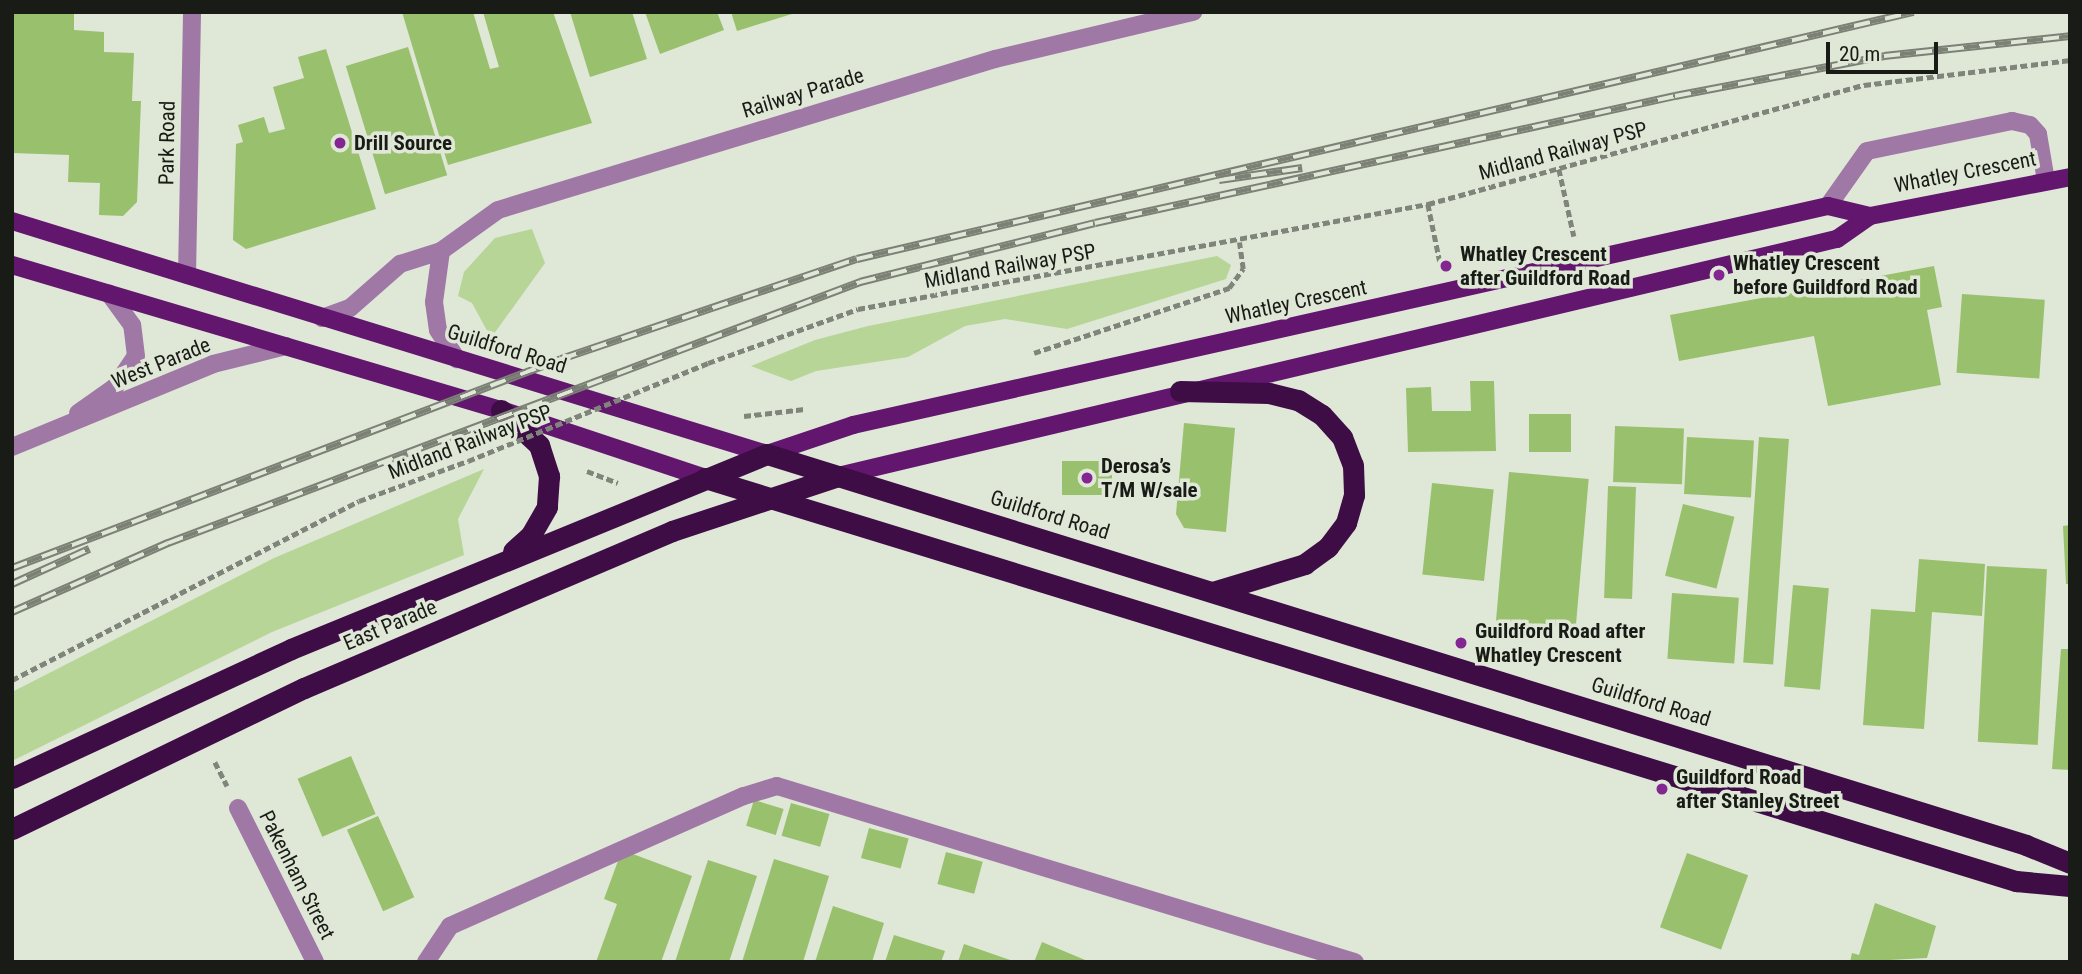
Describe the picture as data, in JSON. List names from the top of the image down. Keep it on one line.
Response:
{"streets":{"highway":["Whatley Crescent","Guildford Road","East Parade"],"street":["Railway Parade","Park Road","West Parade","Pakenham Street"],"path":["Midland Railway PSP"]},"crossings":[["Railway Parade","Guildford Road"],["Park Road","Guildford Road"],["Whatley Crescent","Guildford Road"],["Whatley Crescent","East Parade"]],"places":["Drill Source","Whatley Crescent after Guildford Road","Whatley Crescent before Guildford Road","Derosa’s T/M W/sale","Guildford Road after Whatley Crescent","Guildford Road after Stanley Street"],"scale_bar":"20 m"}
